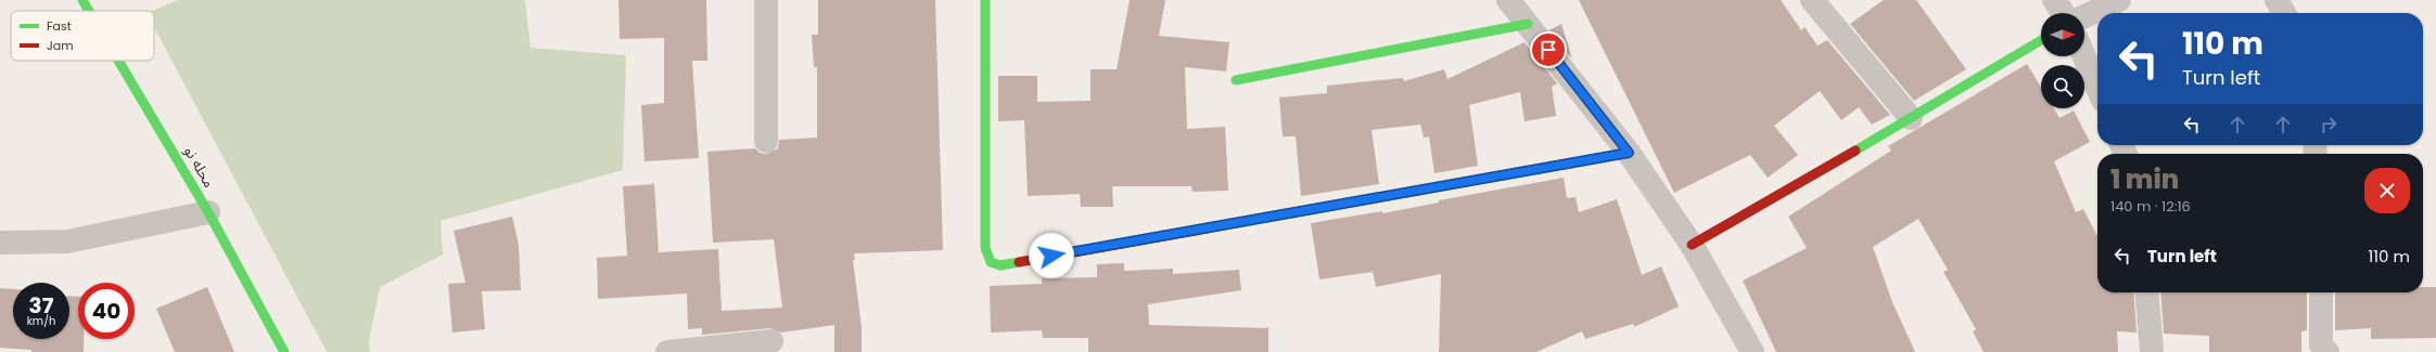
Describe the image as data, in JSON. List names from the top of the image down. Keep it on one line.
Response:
{"streets":{"street":["محله نو"]},"legend":["Fast","Jam"],"north":"right","page":{"turn":["110 m","Turn left"],"heading":["1 min","140 m · 12:16"],"list":[{"name":"Turn left","value":"110 m"}],"speed":"37 km/h","limit":"40"}}
